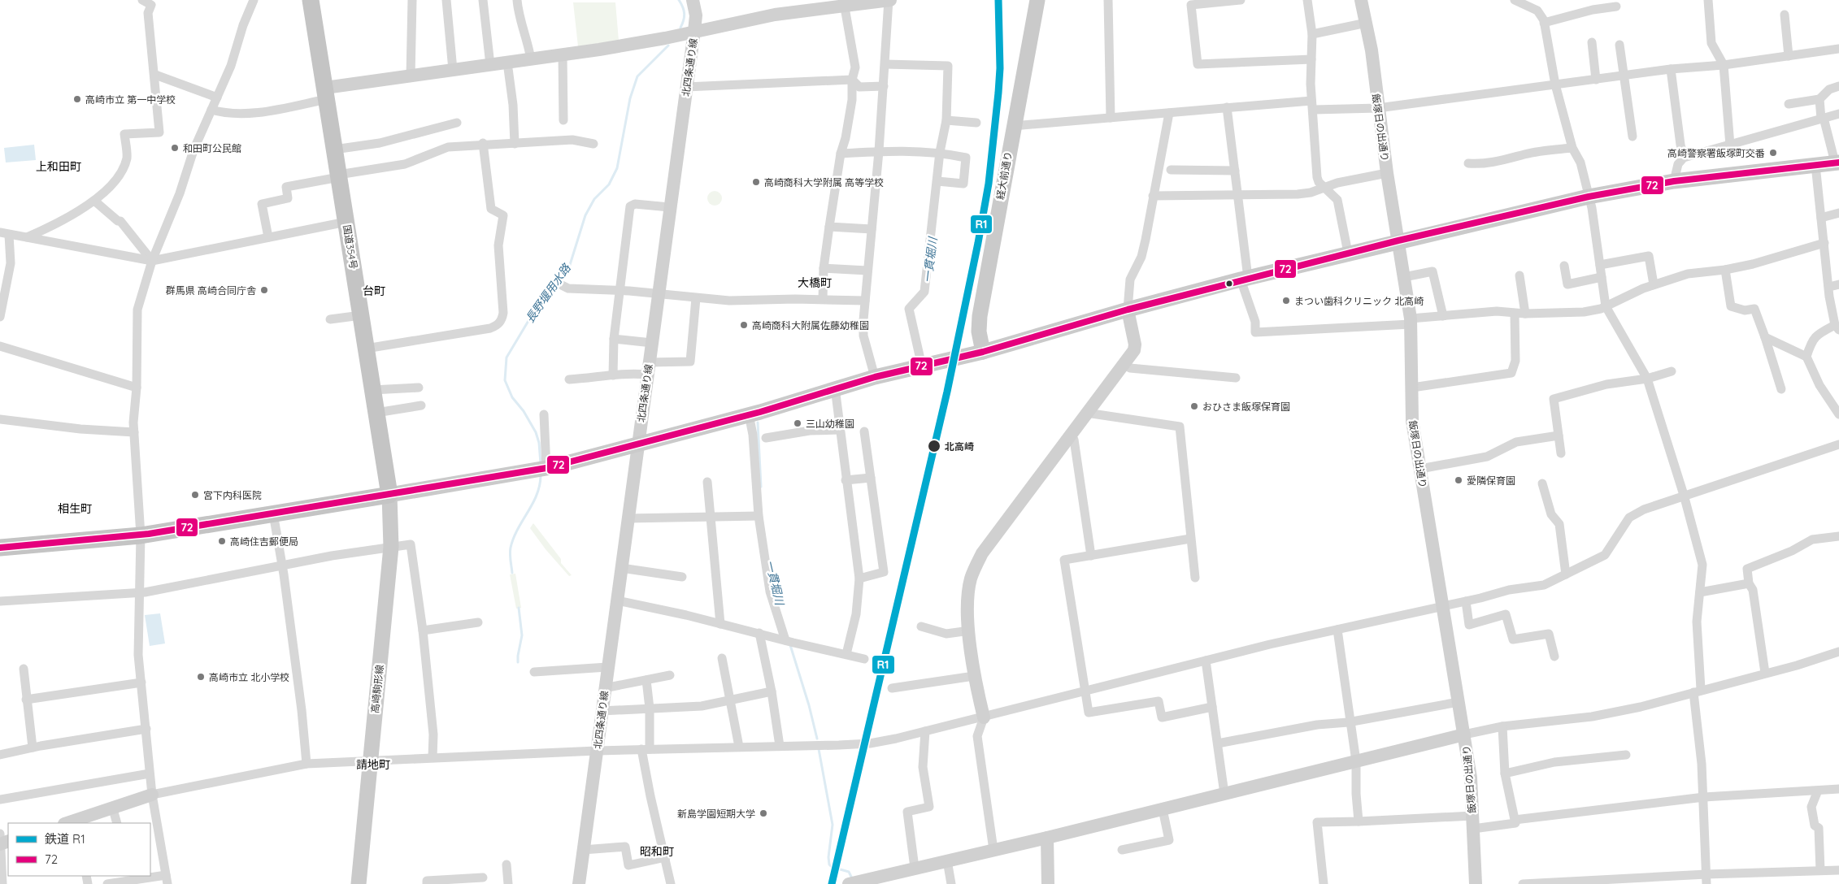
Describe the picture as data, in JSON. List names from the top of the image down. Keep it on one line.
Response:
{"streets":{"highway":["国道354号"],"main road":["経大前通り","高崎駒形線"],"street":["北四条通り線","飯塚日の出通り"]},"crossings":[["国道354号","高崎駒形線"]],"districts":["上和田町","大橋町","台町","相生町","請地町","昭和町"],"water":["一貫堀川","長野堰用水路"],"places":["高崎市立 第一中学校","和田町公民館","高崎警察署飯塚町交番","高崎商科大学附属 高等学校","群馬県 高崎合同庁舎","まつい歯科クリニック 北高崎","高崎商科大附属佐藤幼稚園","おひさま飯塚保育園","三山幼稚園","北高崎","愛隣保育園","宮下内科医院","高崎住吉郵便局","高崎市立 北小学校","新島学園短期大学"],"lines":["rail line R1","transit line 72"],"legend":["鉄道 R1","72"]}
